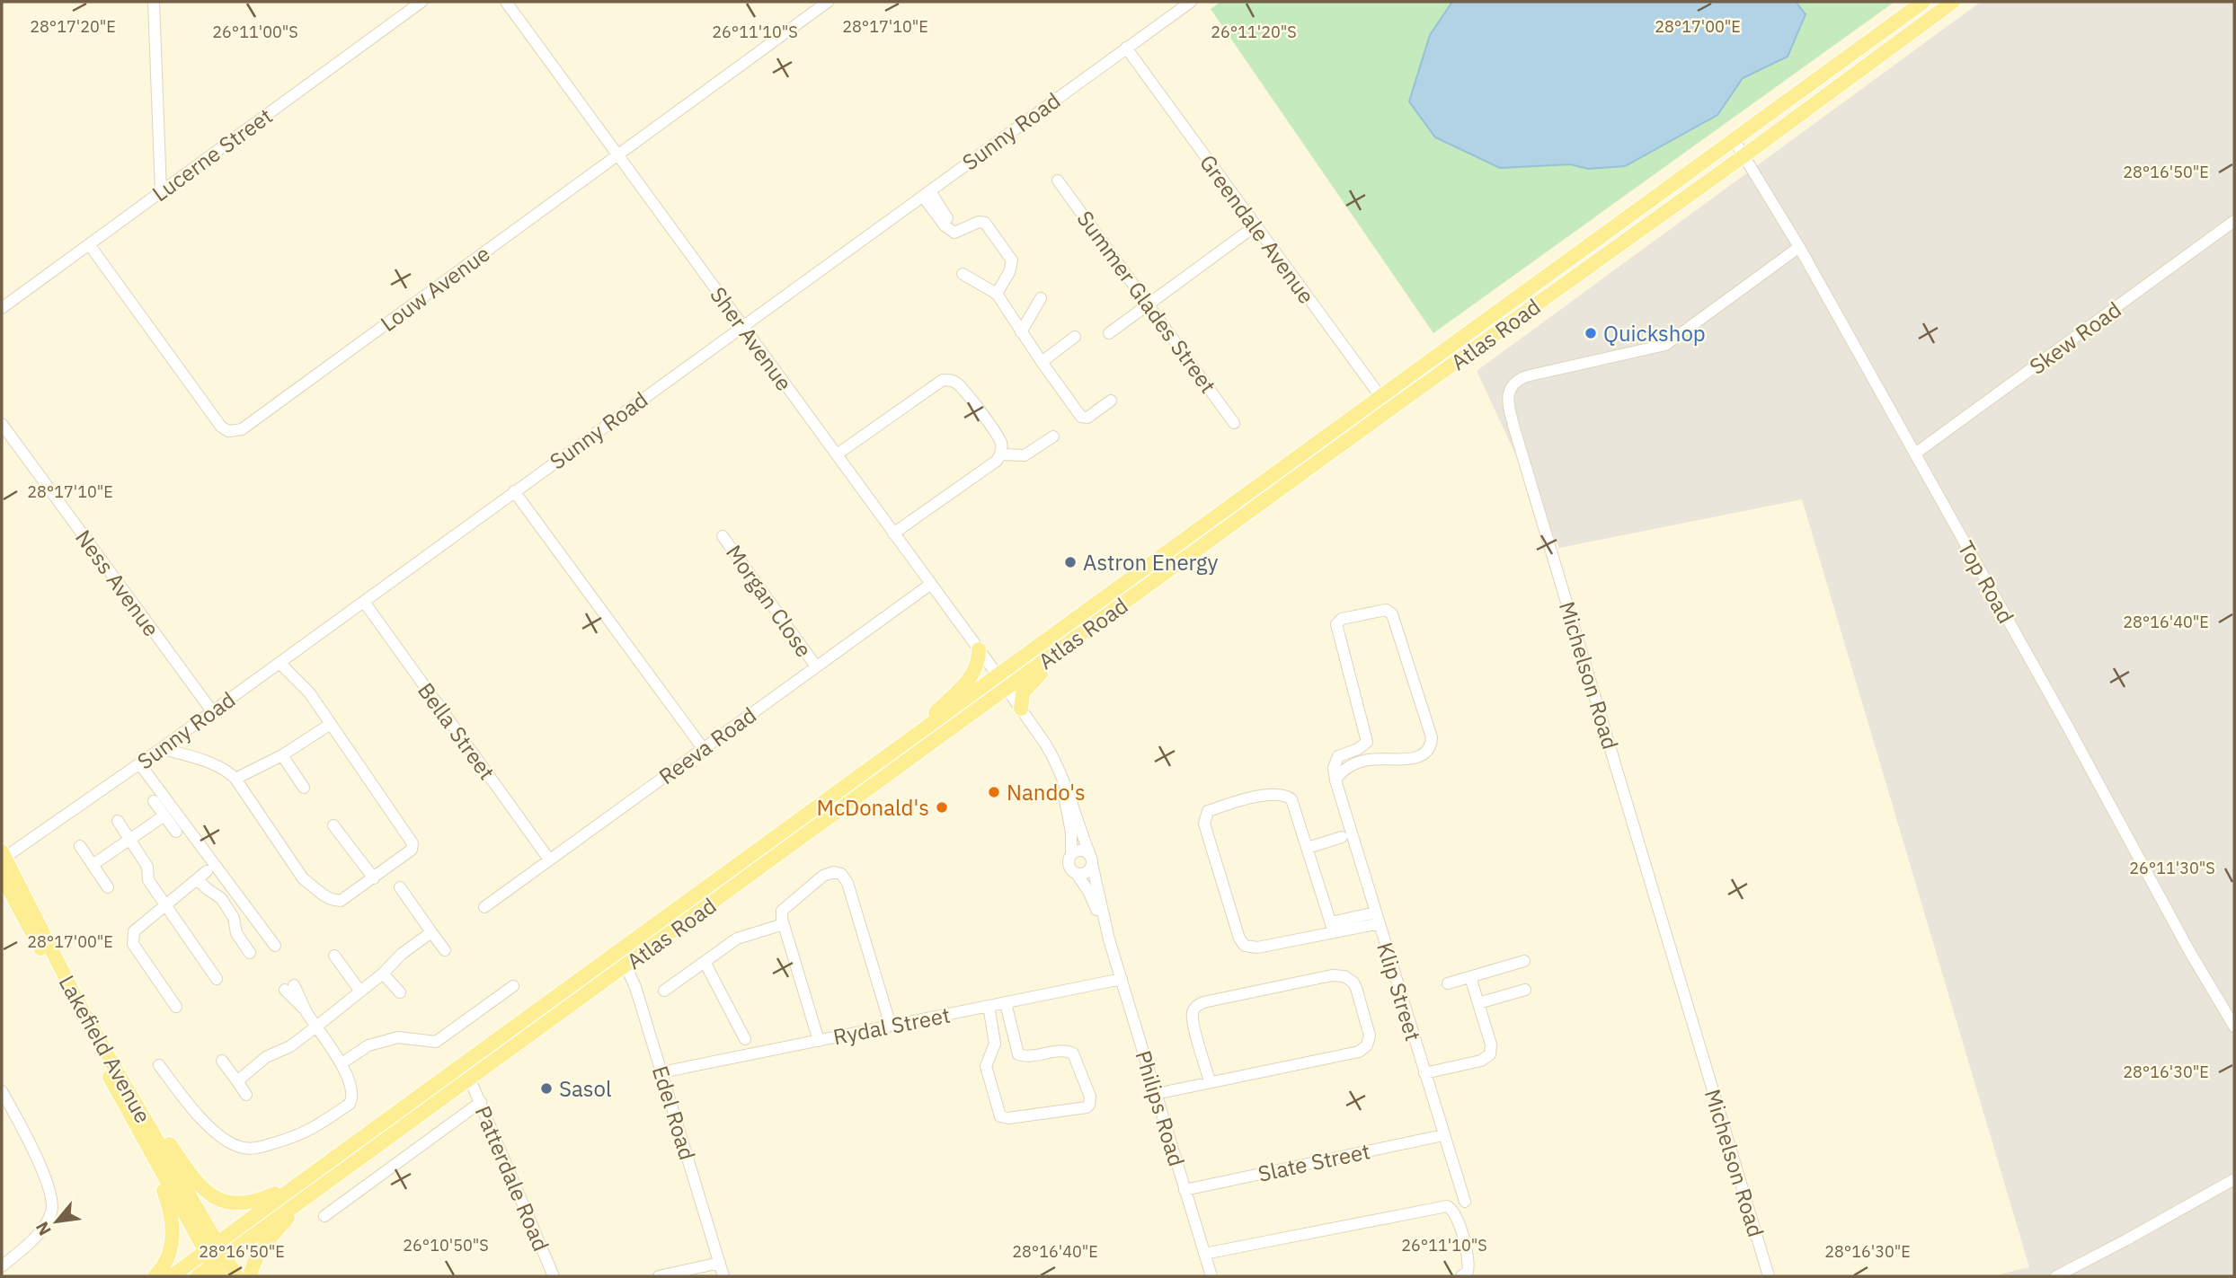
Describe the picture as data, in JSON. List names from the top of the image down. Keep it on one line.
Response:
{"streets":{"main road":["Atlas Road","Lakefield Avenue"],"street":["Sunny Road","Lucerne Street","Greendale Avenue","Louw Avenue","Summer Glades Street","Skew Road","Sher Avenue","Top Road","Ness Avenue","Morgan Close","Michelson Road","Bella Street","Reeva Road","Klip Street","Rydal Street","Philips Road","Edel Road","Slate Street","Patterdale Road"]},"crossings":[["Sunny Road","Greendale Avenue"],["Sunny Road","Sher Avenue"],["Sunny Road","Ness Avenue"],["Sunny Road","Bella Street"],["Sunny Road","Lakefield Avenue"],["Lucerne Street","Louw Avenue"],["Greendale Avenue","Atlas Road"],["Louw Avenue","Sher Avenue"],["Atlas Road","Sher Avenue"],["Atlas Road","Top Road"],["Atlas Road","Lakefield Avenue"],["Atlas Road","Philips Road"],["Atlas Road","Edel Road"],["Atlas Road","Patterdale Road"],["Skew Road","Top Road"],["Sher Avenue","Reeva Road"],["Sher Avenue","Philips Road"],["Top Road","Michelson Road"],["Morgan Close","Reeva Road"],["Bella Street","Reeva Road"],["Klip Street","Slate Street"],["Rydal Street","Philips Road"],["Rydal Street","Edel Road"],["Philips Road","Slate Street"]],"places":["Quickshop","Astron Energy","Nando's","McDonald's","Sasol"],"north":"bottom left","coordinates":["28°17'20\"E","28°17'10\"E","28°17'00\"E","26°11'00\"S","26°11'10\"S","26°11'20\"S","28°16'50\"E","28°16'40\"E","26°11'30\"S","28°16'30\"E","26°10'50\"S"]}
